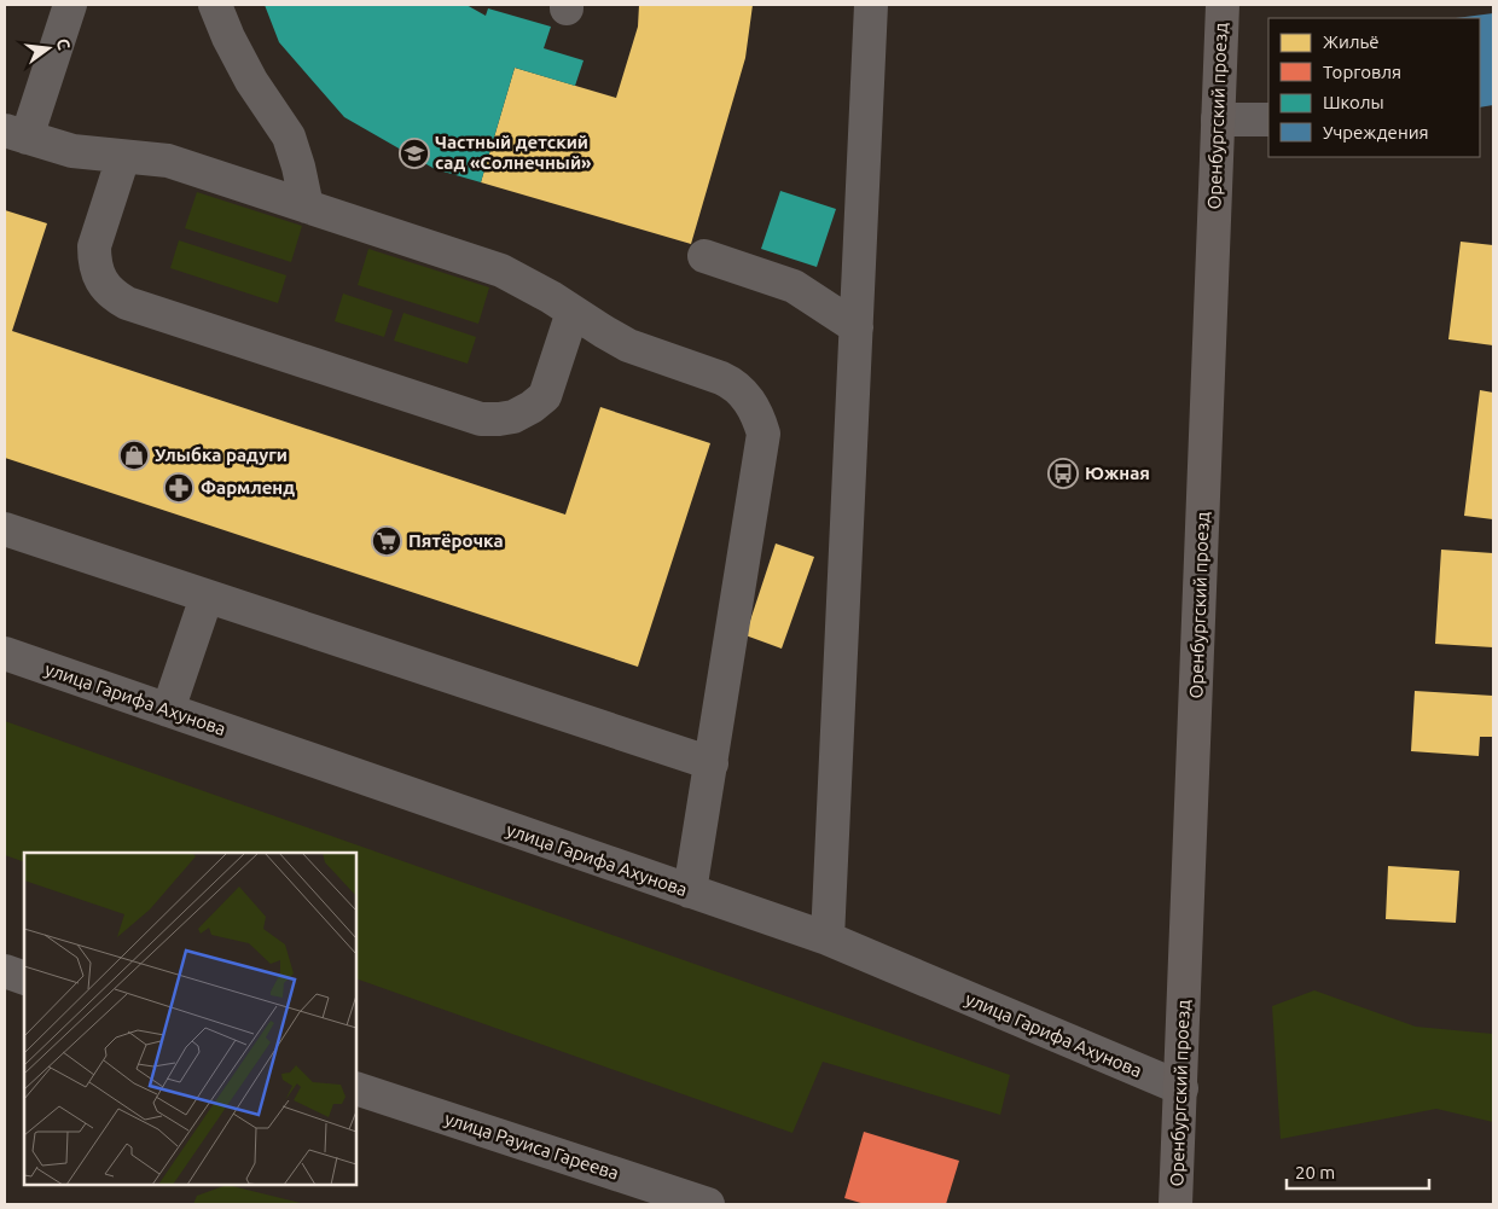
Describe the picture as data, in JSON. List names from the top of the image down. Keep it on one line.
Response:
{"streets":{"main road":["Оренбургский проезд"],"street":["улица Гарифа Ахунова","улица Рауиса Гареева"]},"crossings":[["Оренбургский проезд","улица Гарифа Ахунова"]],"places":{"school or university":["Частный детский сад «Солнечный»"],"shop":["Улыбка радуги"],"bus stop":["Южная"],"pharmacy":["Фармленд"],"supermarket":["Пятёрочка"]},"legend":["Жильё","Торговля","Школы","Учреждения"],"scale_bar":"20 m","north":"right"}
